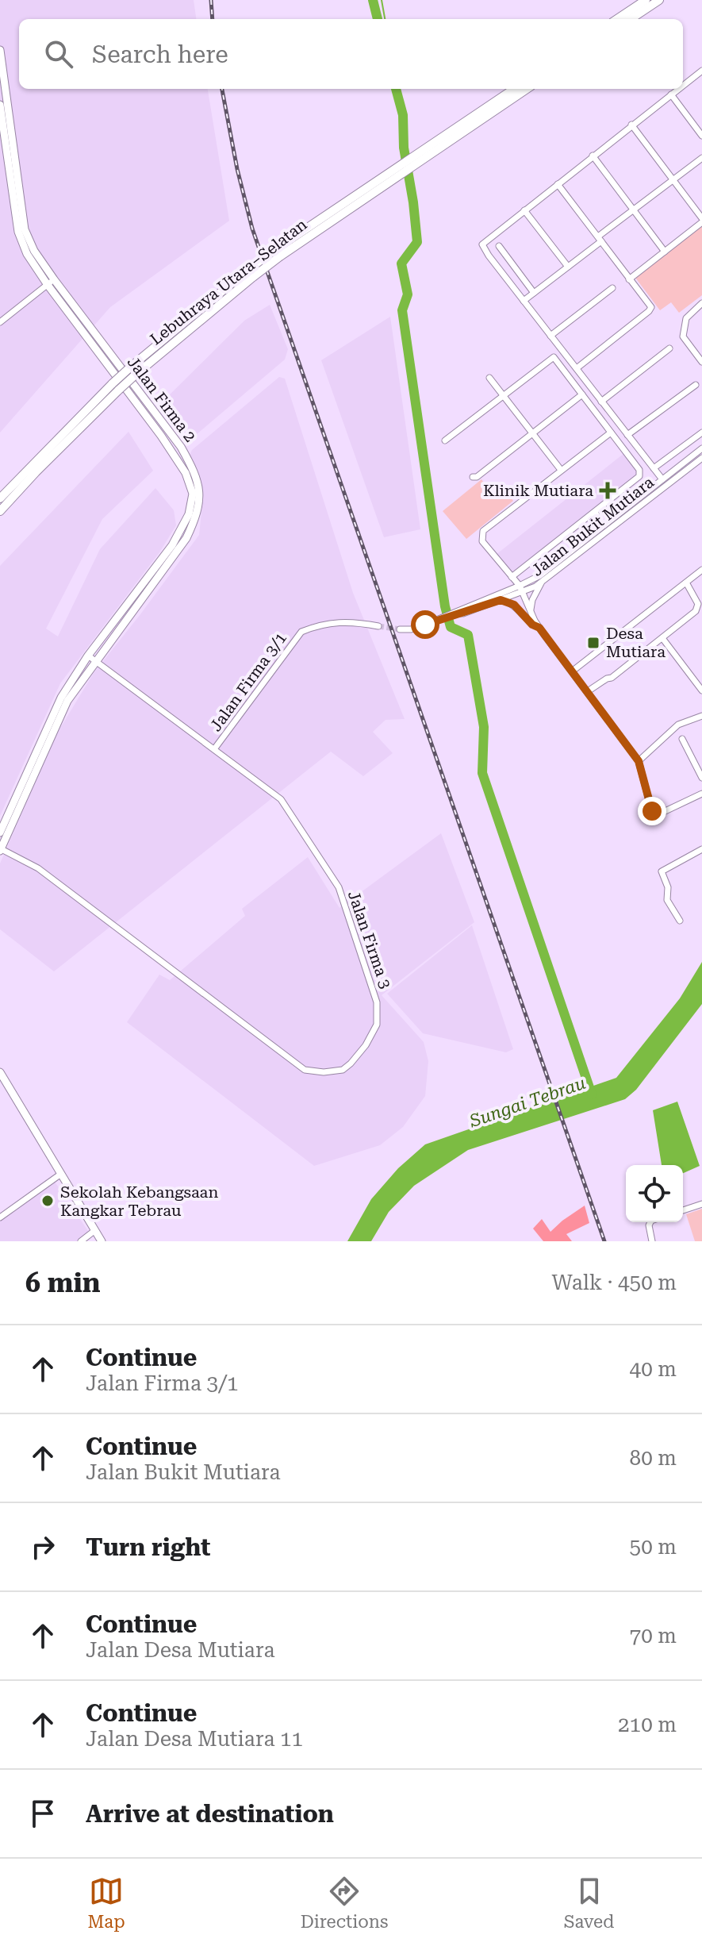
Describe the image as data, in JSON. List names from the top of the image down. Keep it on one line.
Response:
{"streets":{"highway":["Lebuhraya Utara–Selatan"],"main road":["Jalan Firma 2"],"street":["Jalan Bukit Mutiara","Jalan Firma 3/1","Jalan Firma 3"]},"crossings":[["Jalan Firma 2","Jalan Firma 3"],["Jalan Firma 3/1","Jalan Firma 3"]],"water":["Sungai Tebrau"],"places":{"health":["Klinik Mutiara"],"transit":["Desa Mutiara"],"other":["Sekolah Kebangsaan Kangkar Tebrau"]},"page":{"search":"Search here","heading":["6 min","Walk · 450 m"],"list":[["Continue","Jalan Firma 3/1","40 m"],["Continue","Jalan Bukit Mutiara","80 m"],["Turn right","50 m"],["Continue","Jalan Desa Mutiara","70 m"],["Continue","Jalan Desa Mutiara 11","210 m"],"Arrive at destination"],"nav":["Map","Directions","Saved"]}}
